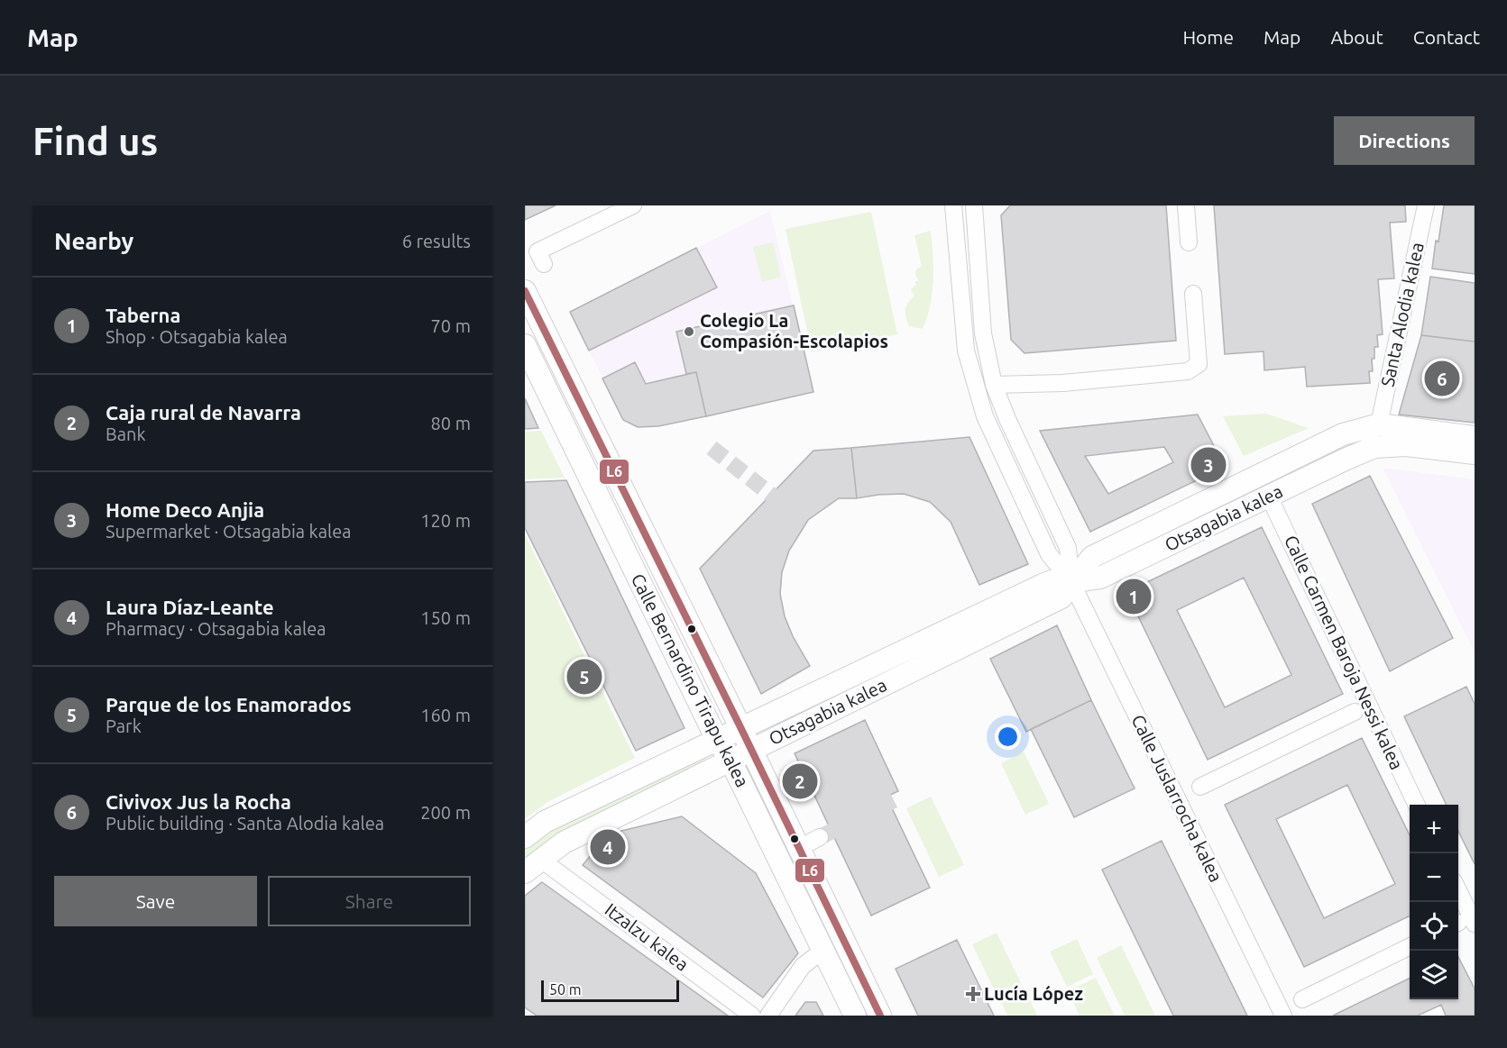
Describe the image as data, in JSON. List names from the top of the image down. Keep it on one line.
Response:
{"streets":{"street":["Santa Alodia kalea","Otsagabia kalea","Calle Carmen Baroja Nessi kalea","Calle Bernardino Tirapu kalea","Calle Juslarrocha kalea","Itzalzu kalea"]},"crossings":[["Santa Alodia kalea","Otsagabia kalea"],["Otsagabia kalea","Calle Carmen Baroja Nessi kalea"],["Otsagabia kalea","Calle Bernardino Tirapu kalea"],["Otsagabia kalea","Calle Juslarrocha kalea"],["Otsagabia kalea","Itzalzu kalea"]],"places":{"other":["Colegio La Compasión-Escolapios"],"health":["Lucía López"]},"lines":["transit line L6"],"scale_bar":"50 m","page":{"header":"Map","nav":["Home","Map","About","Contact"],"buttons":["Directions",["Save","Share"]],"title":"Find us","heading":["Nearby","6 results"],"list":[{"mark":"1","name":"Taberna","note":"Shop · Otsagabia kalea","value":"70 m"},{"mark":"2","name":"Caja rural de Navarra","note":"Bank","value":"80 m"},{"mark":"3","name":"Home Deco Anjia","note":"Supermarket · Otsagabia kalea","value":"120 m"},{"mark":"4","name":"Laura Díaz-Leante","note":"Pharmacy · Otsagabia kalea","value":"150 m"},{"mark":"5","name":"Parque de los Enamorados","note":"Park","value":"160 m"},{"mark":"6","name":"Civivox Jus la Rocha","note":"Public building · Santa Alodia kalea","value":"200 m"}],"pins":["6","3","1","5","2","4"],"map_buttons":["+","−"],"scale":"50 m"}}
